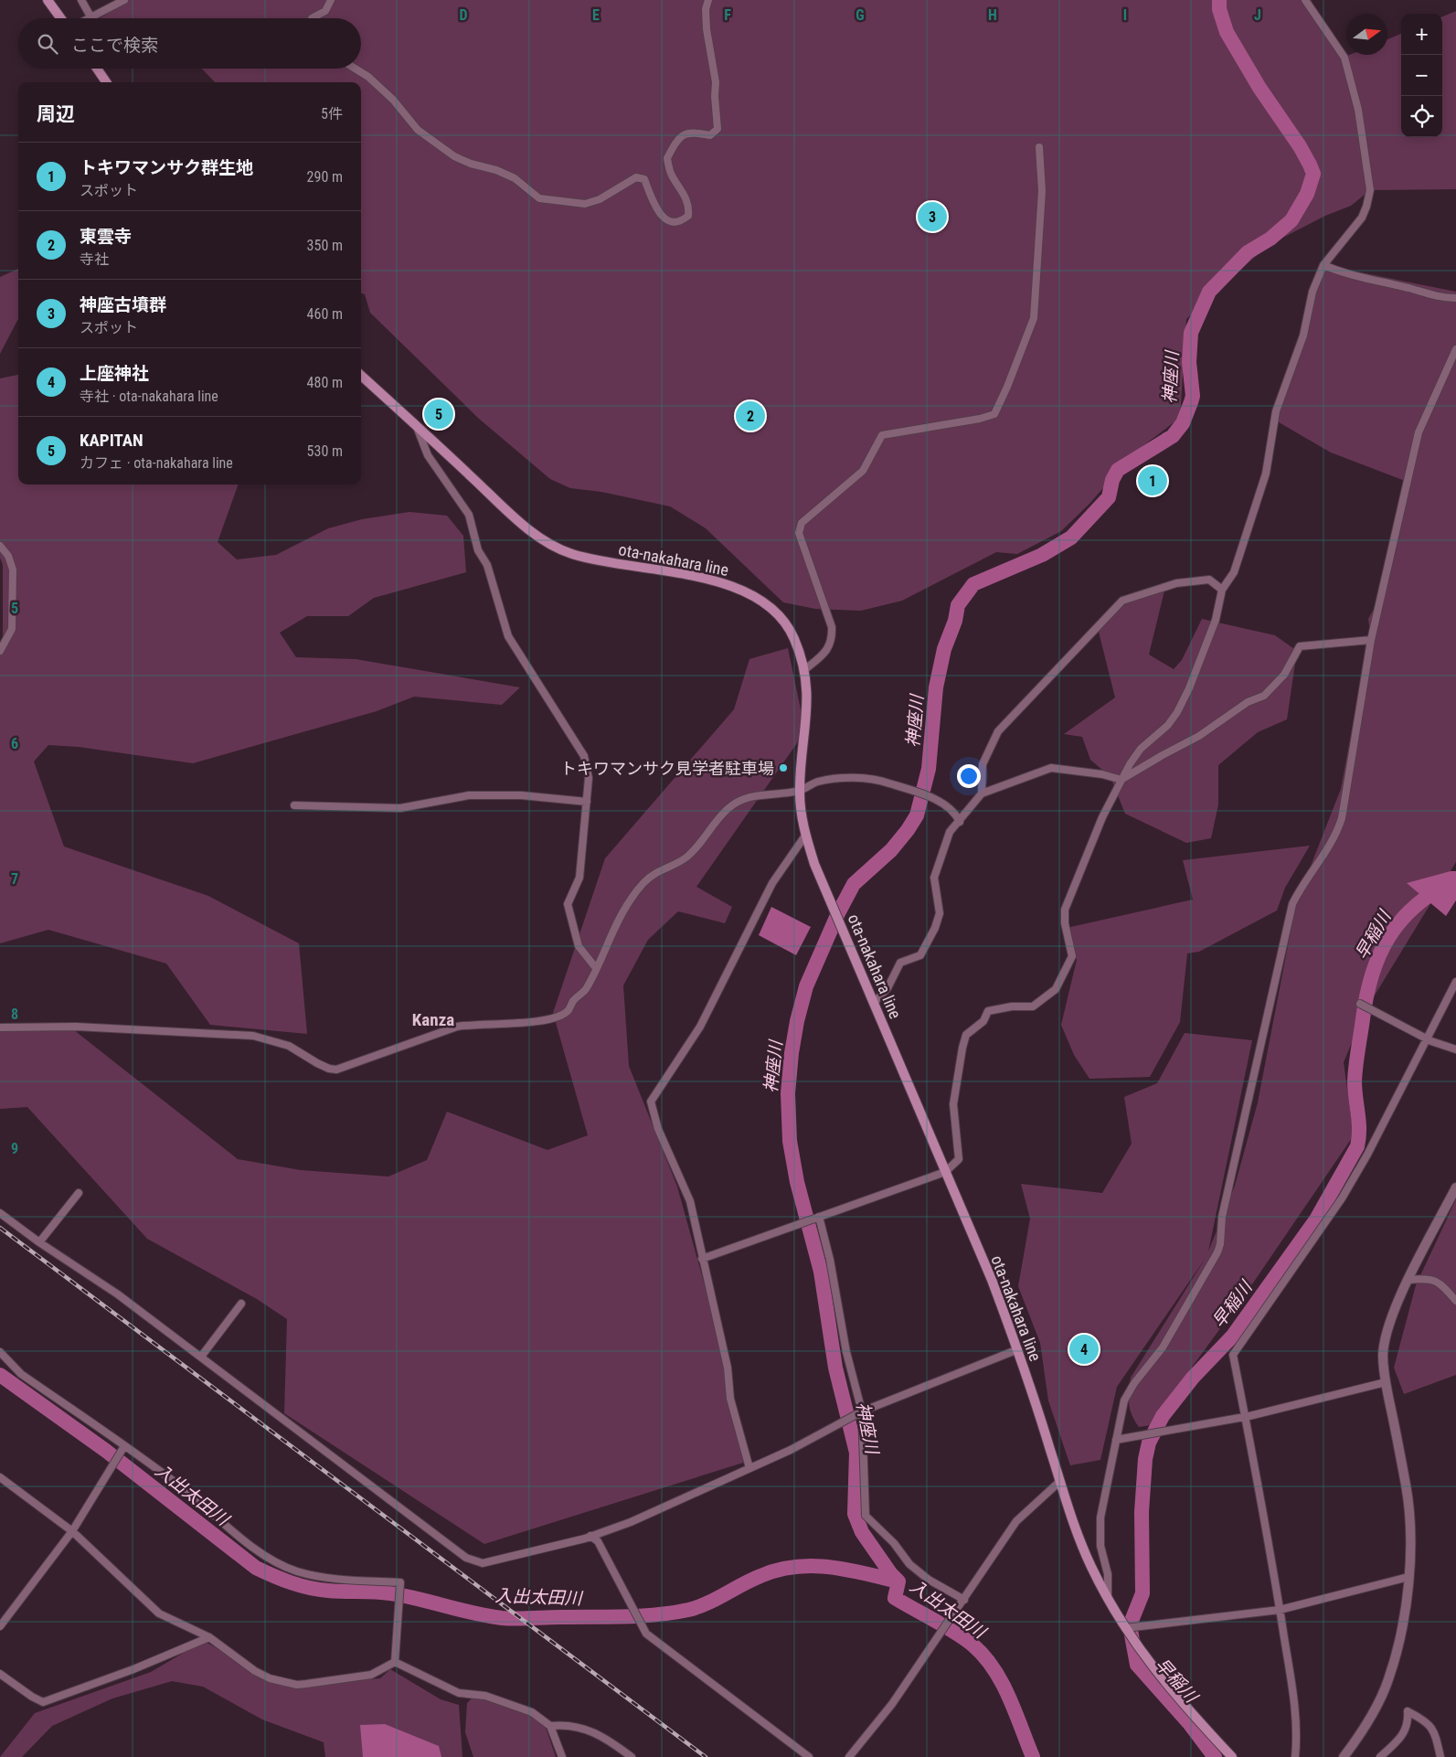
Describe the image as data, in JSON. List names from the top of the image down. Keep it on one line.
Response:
{"streets":{"main road":["ota-nakahara line"]},"districts":["Kanza"],"water":["神座川","早稲川","入出太田川"],"places":["トキワマンサク見学者駐車場"],"north":"right","page":{"map_buttons":["+","−"],"search":"ここで検索","heading":["周辺","5件"],"list":[{"mark":"1","name":"トキワマンサク群生地","note":"スポット","value":"290 m"},{"mark":"2","name":"東雲寺","note":"寺社","value":"350 m"},{"mark":"3","name":"神座古墳群","note":"スポット","value":"460 m"},{"mark":"4","name":"上座神社","note":"寺社 · ota-nakahara line","value":"480 m"},{"mark":"5","name":"KAPITAN","note":"カフェ · ota-nakahara line","value":"530 m"}],"pins":["3","5","2","1","4"]},"grid":{"columns":["D","E","F","G","H","I","J"],"rows":["5","6","7","8","9"]}}
